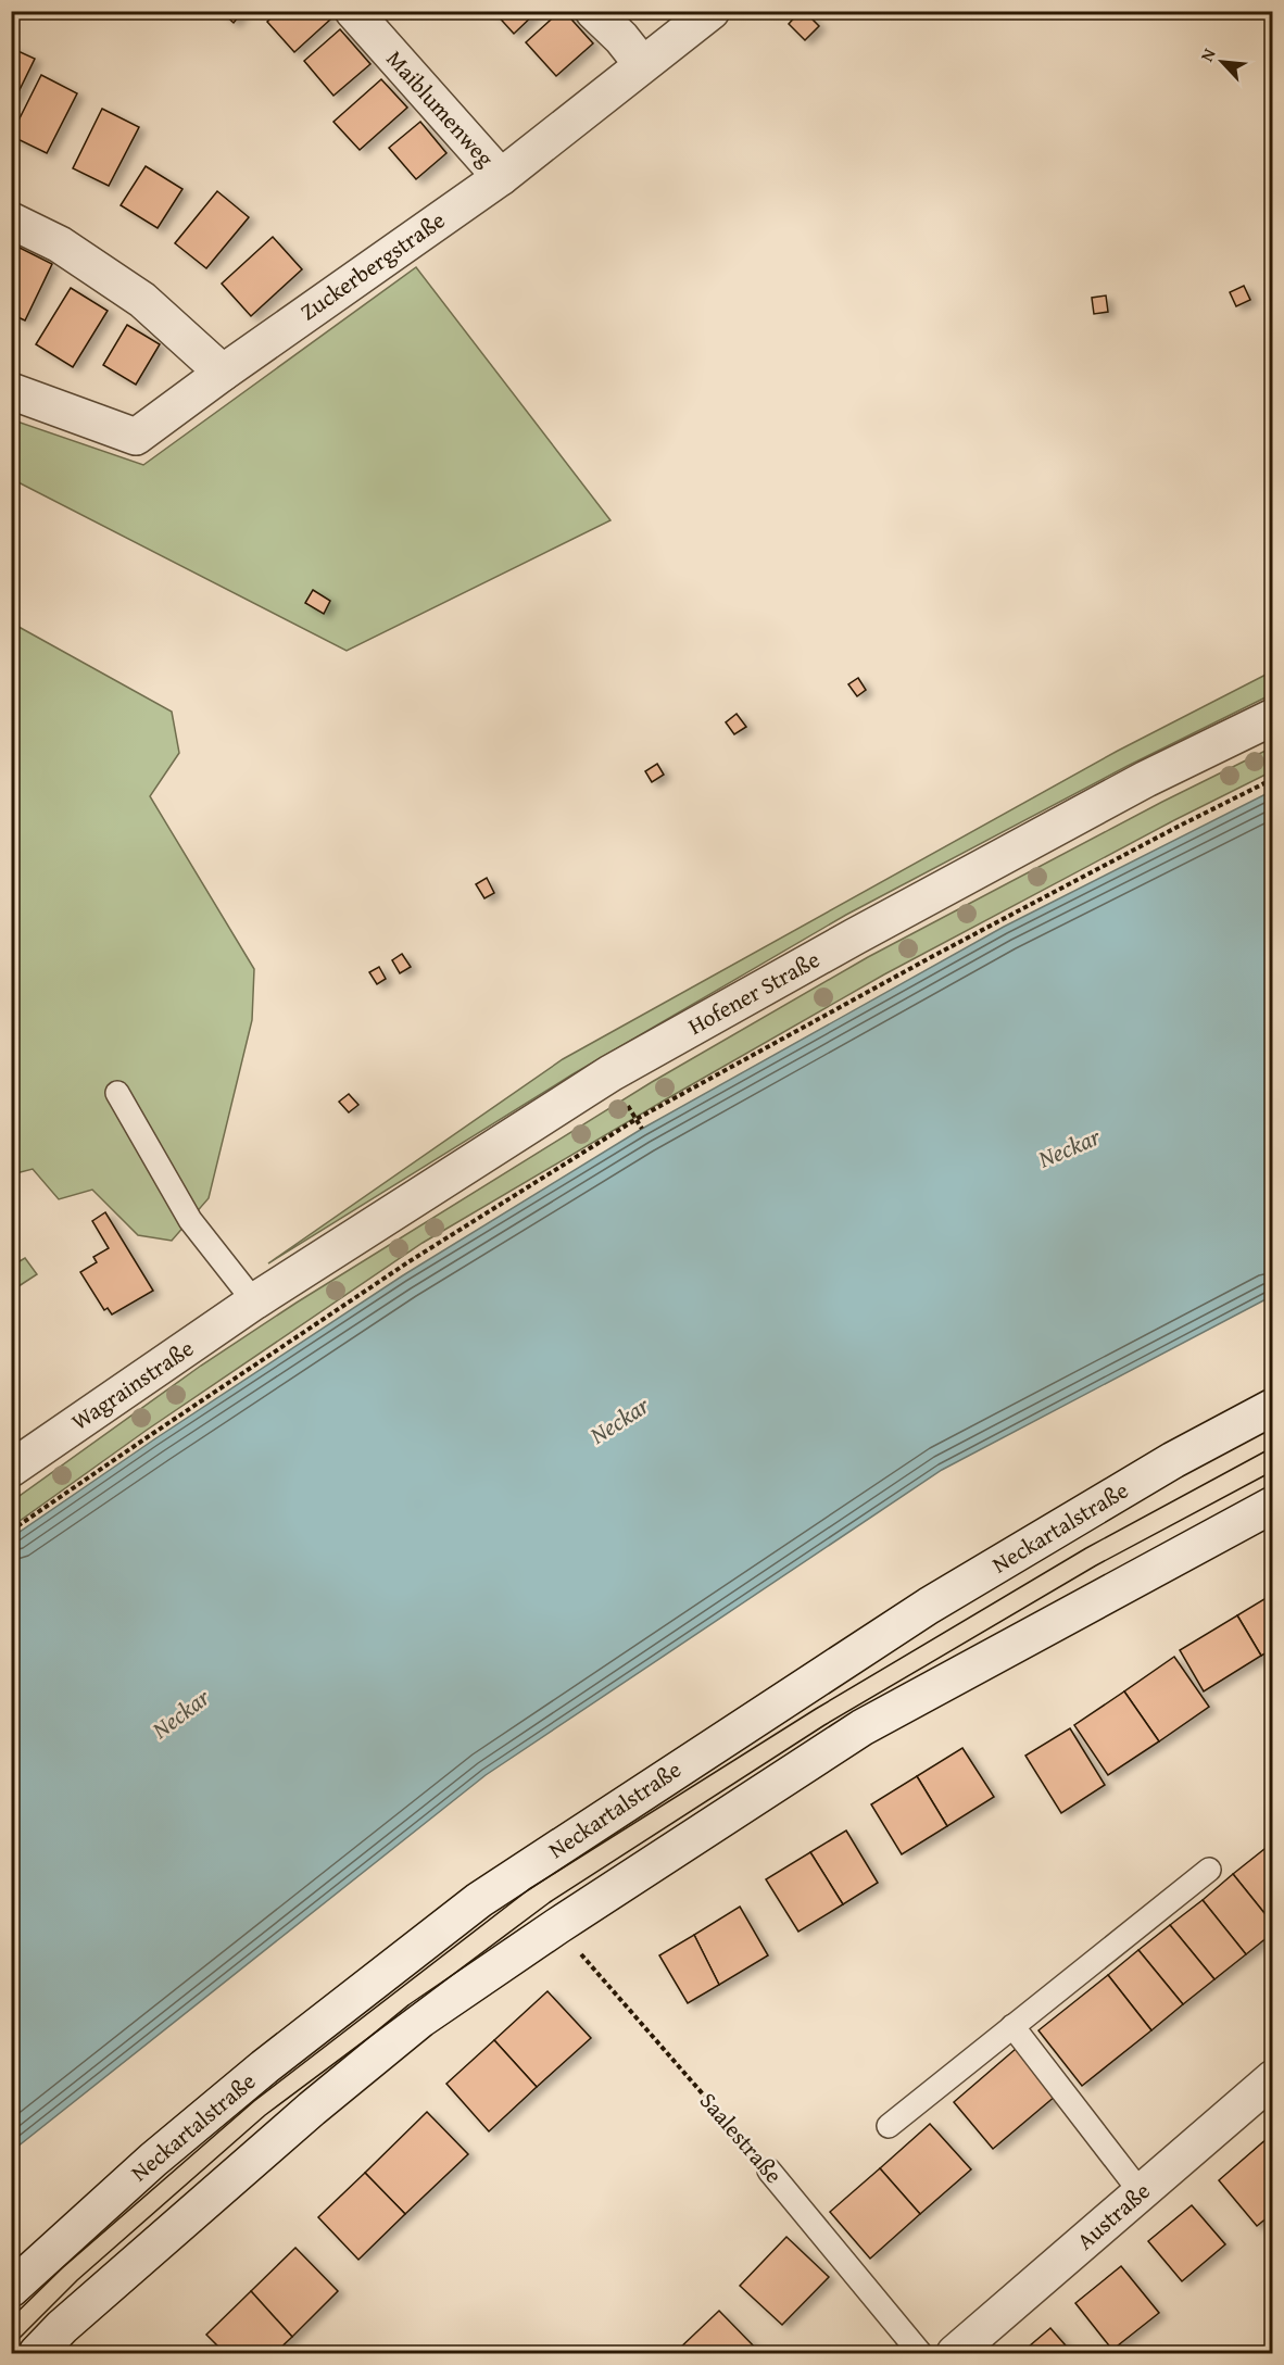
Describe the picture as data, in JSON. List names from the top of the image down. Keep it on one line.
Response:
{"streets":{"street":["Maiblumenweg","Zuckerbergstraße","Hofener Straße","Wagrainstraße","Neckartalstraße","Austraße"],"lane":["Saalestraße"]},"crossings":[["Maiblumenweg","Zuckerbergstraße"],["Hofener Straße","Wagrainstraße"]],"water":["Neckar"],"north":"top left"}
